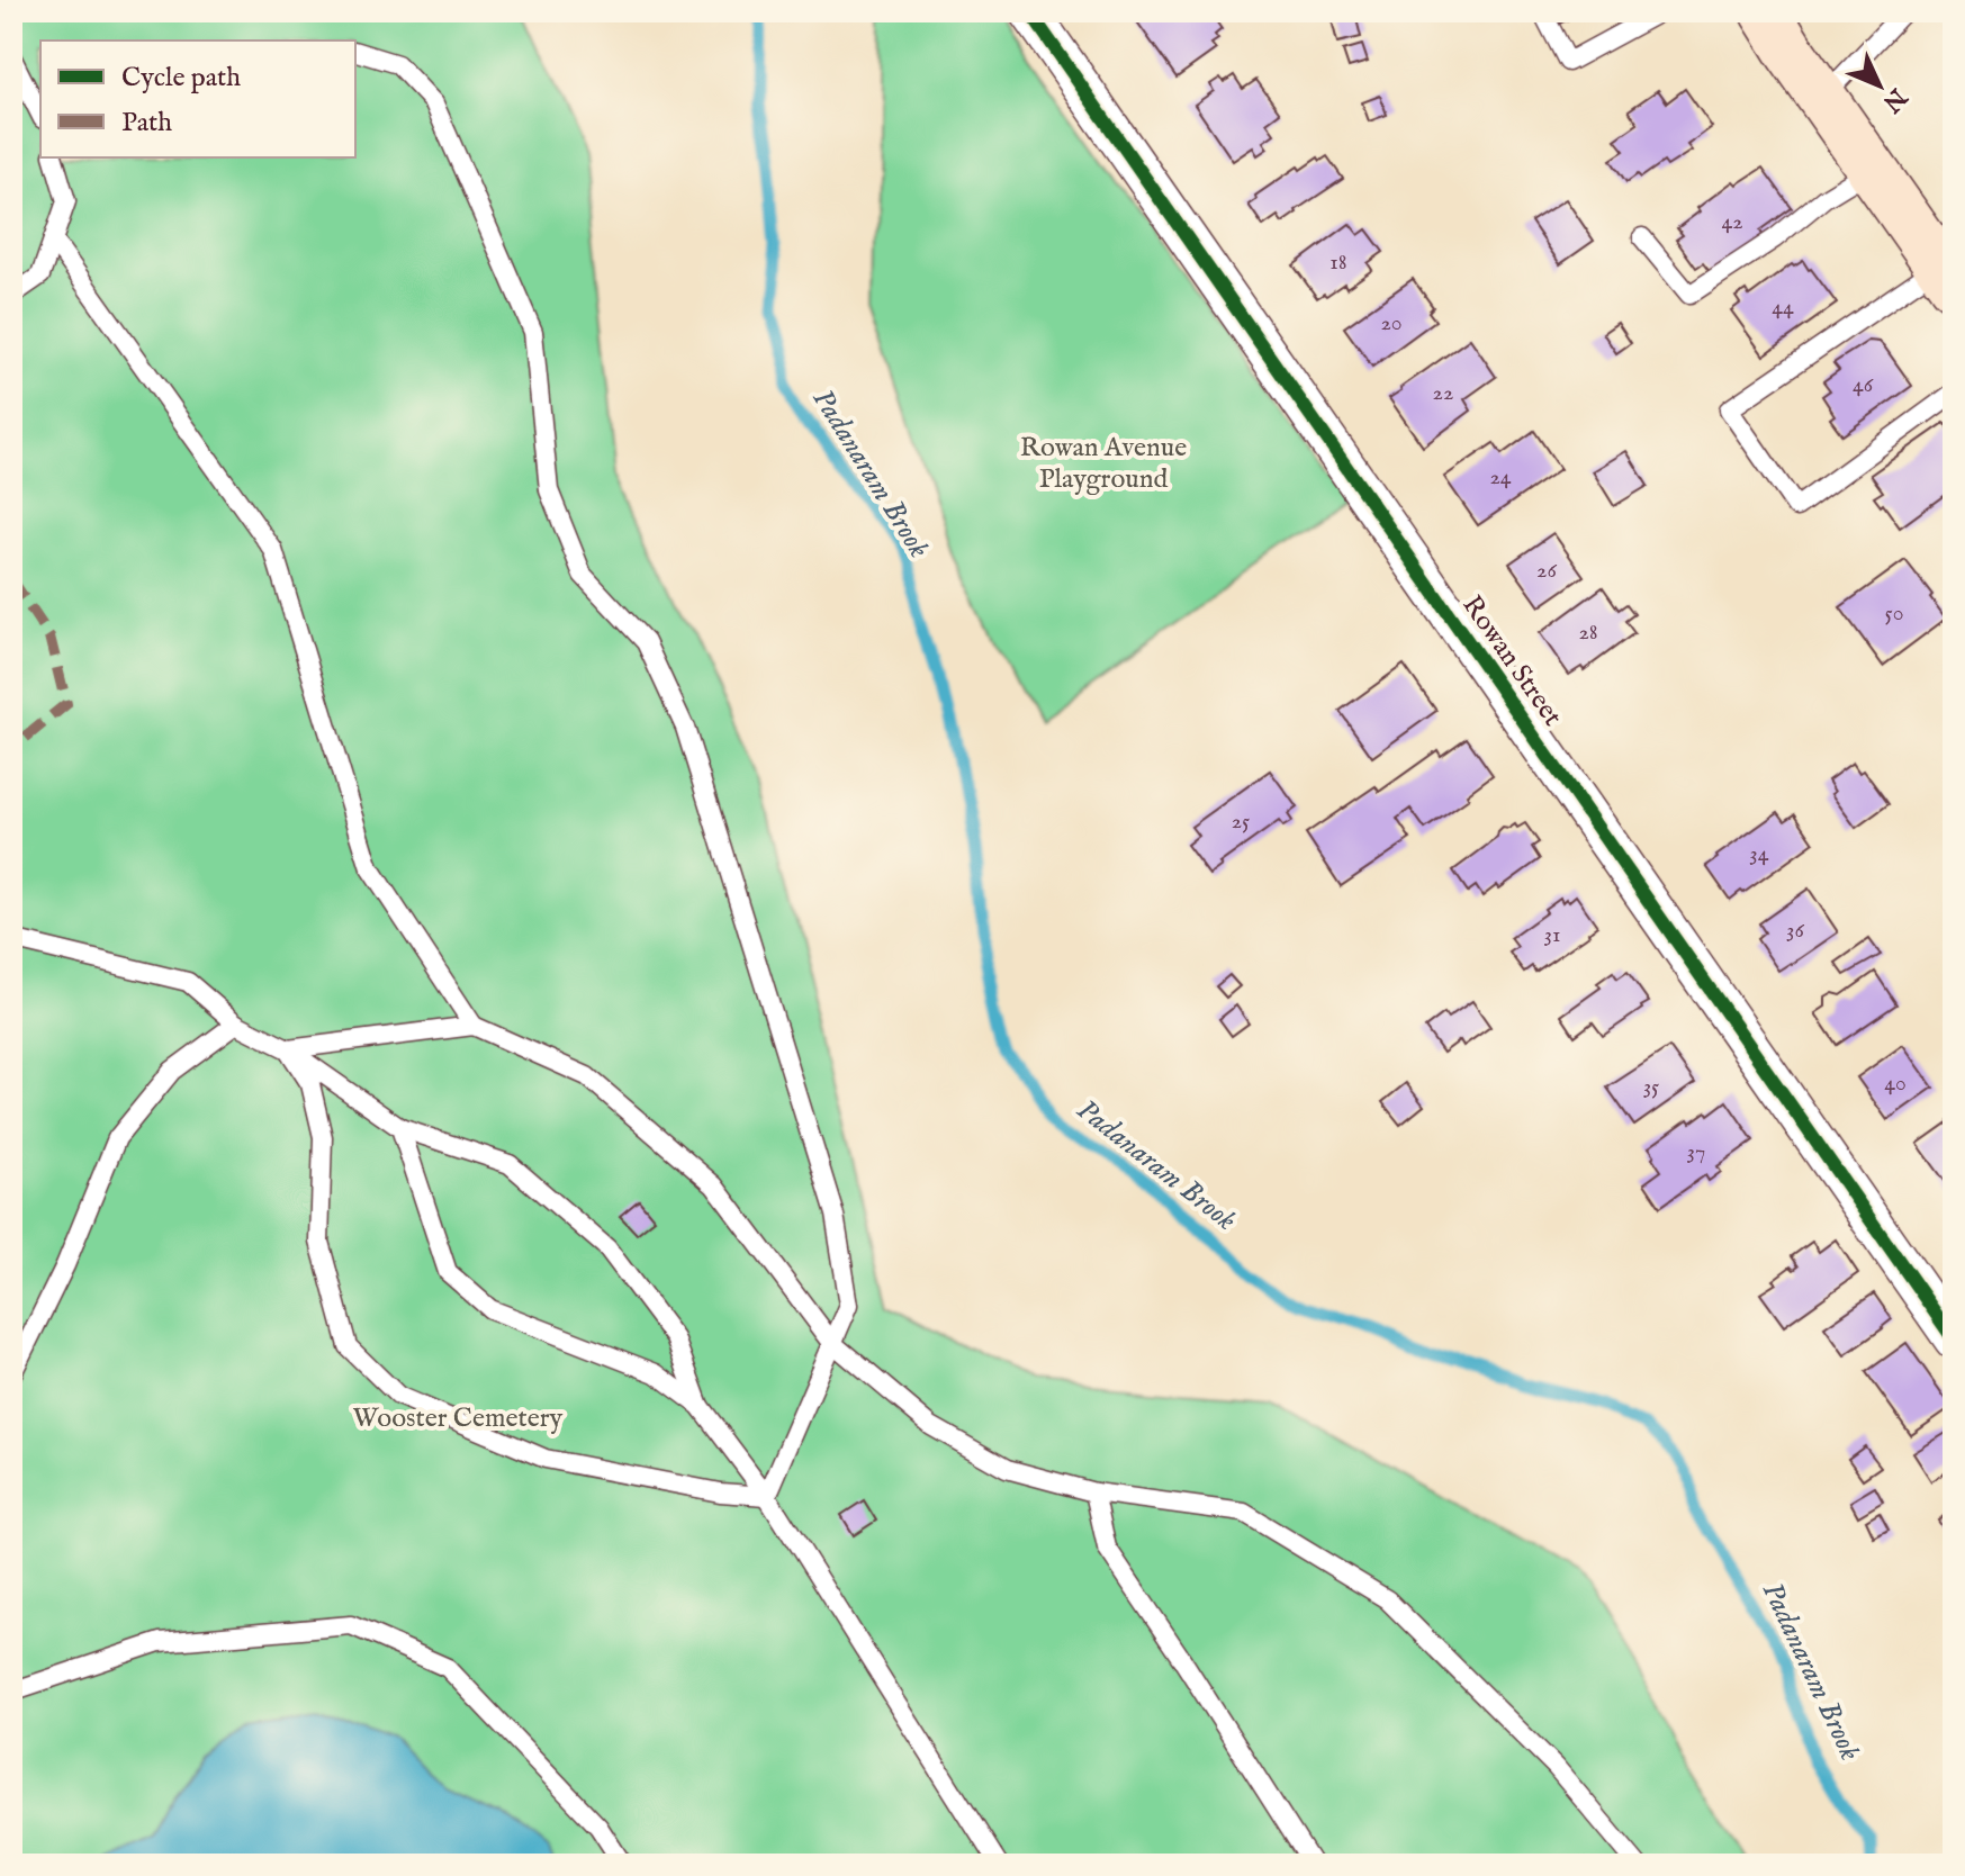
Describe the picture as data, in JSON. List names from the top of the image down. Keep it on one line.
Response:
{"streets":{"street":["Rowan Street"]},"water":["Padanaram Brook"],"parks":["Rowan Avenue Playground","Wooster Cemetery"],"house_numbers":["42","18","44","20","46","22","24","26","50","28","25","34","36","31","40","35","37"],"legend":["Cycle path","Path"],"north":"bottom right"}
